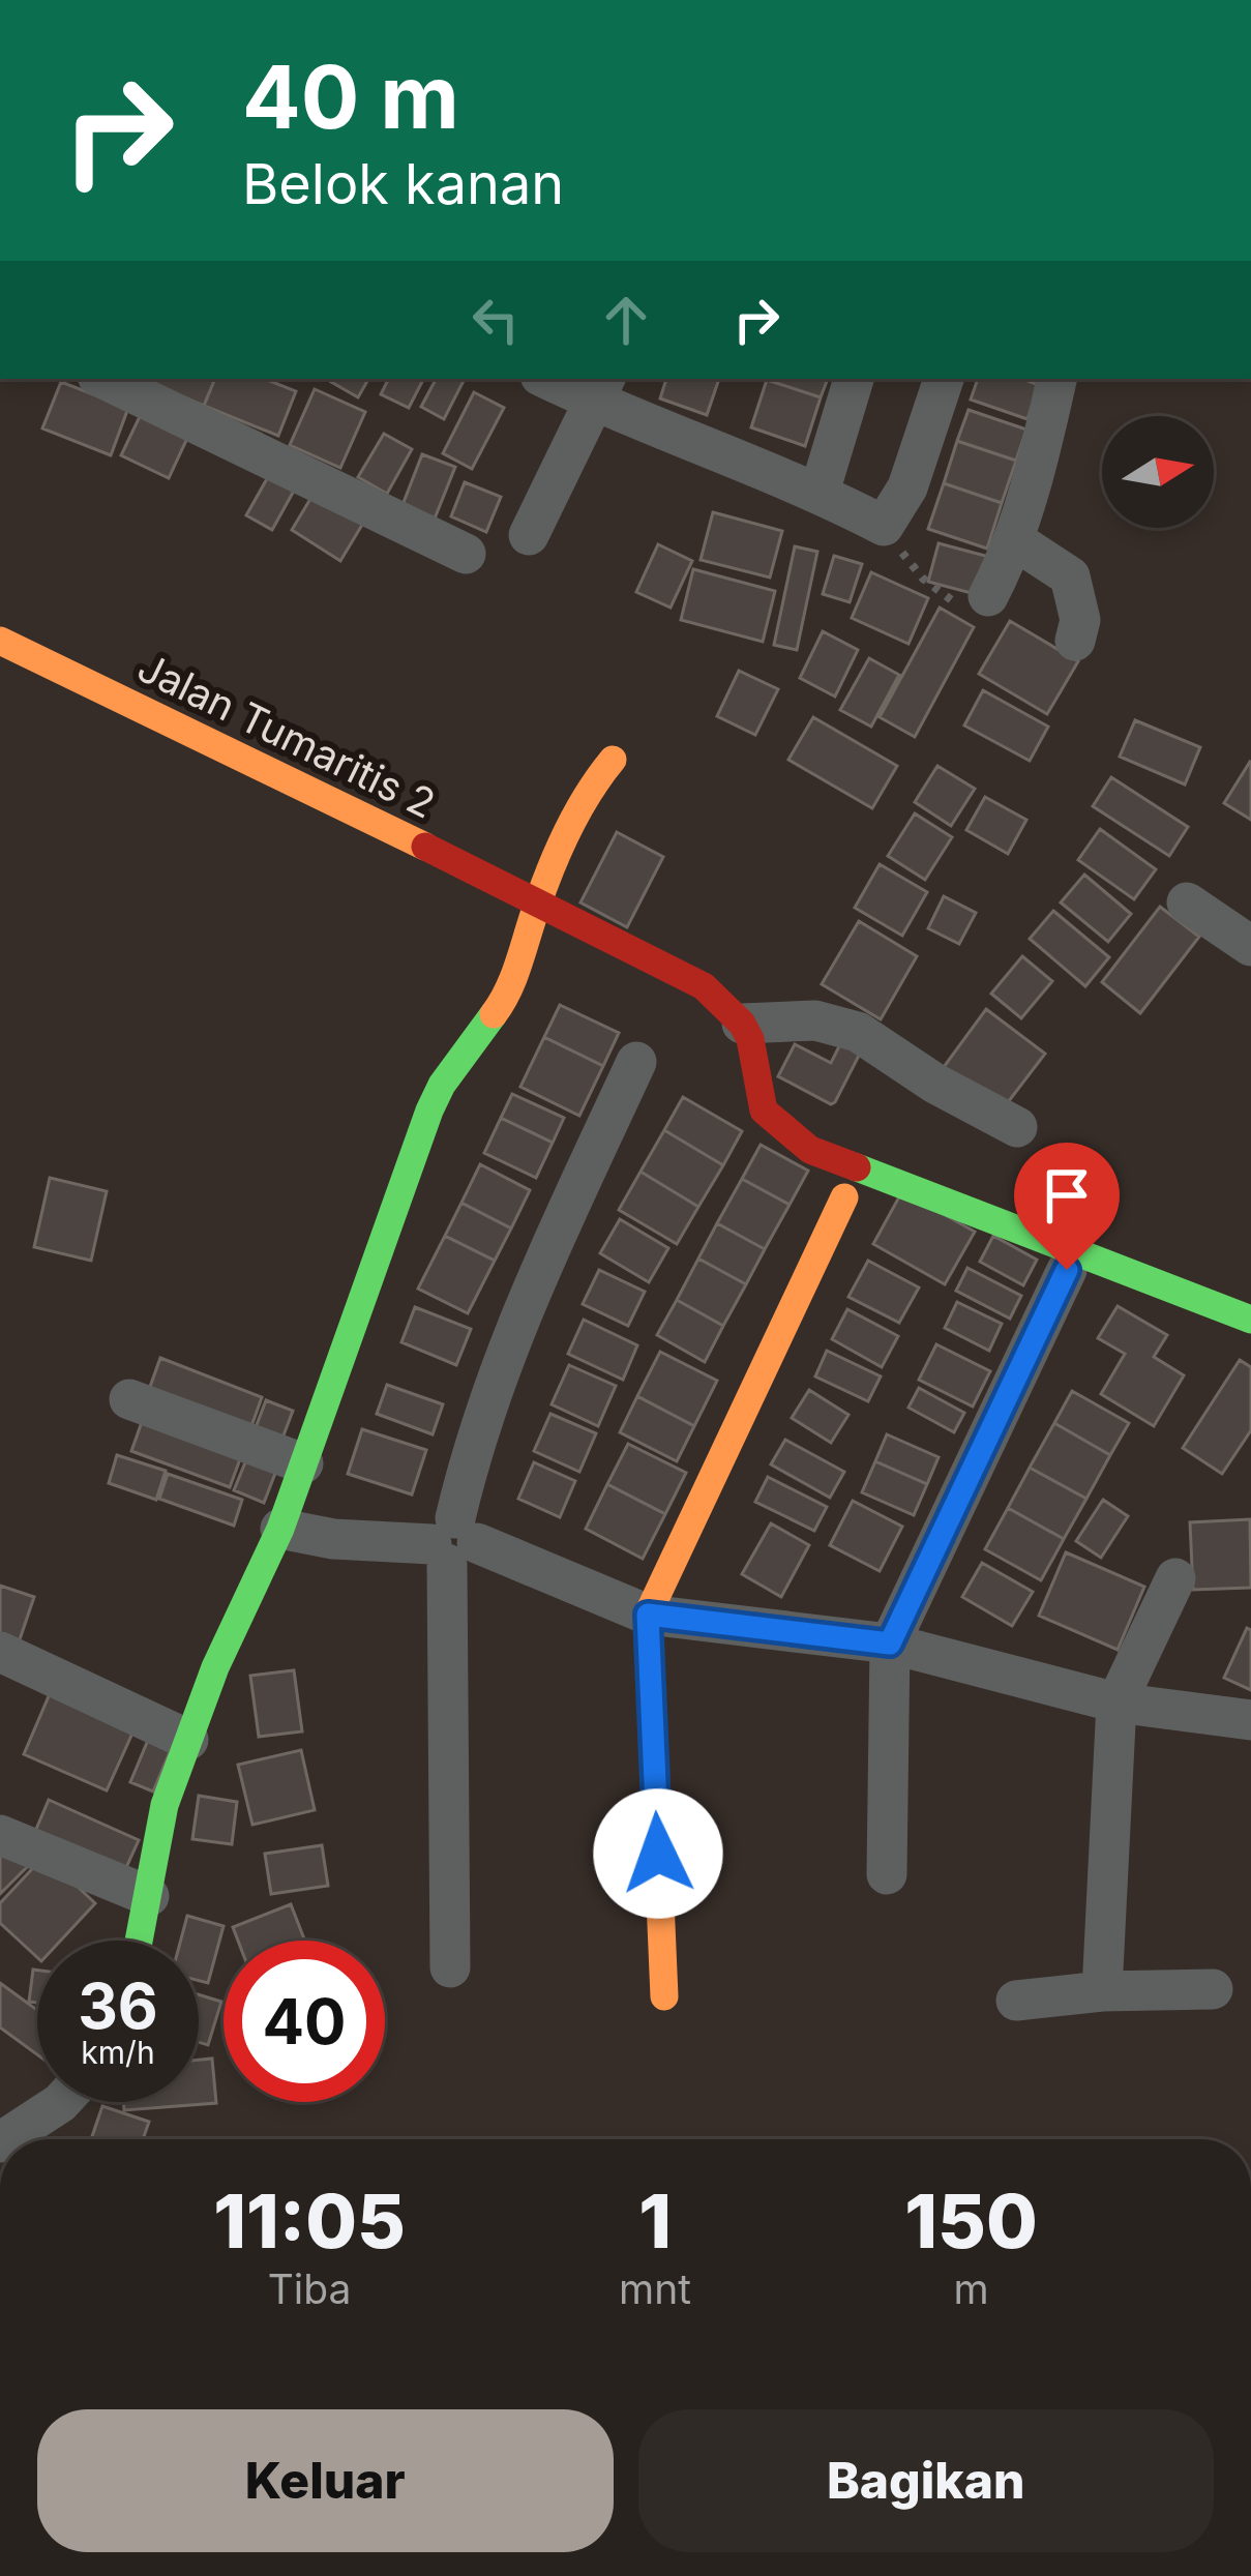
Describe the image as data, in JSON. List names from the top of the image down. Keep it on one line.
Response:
{"streets":{"main road":["Jalan Tumaritis 2"]},"north":"right","page":{"turn":["40 m","Belok kanan"],"speed":"36 km/h","limit":"40","eta":["11:05","Tiba","1","mnt","150","m"],"buttons":["Keluar","Bagikan"]}}
